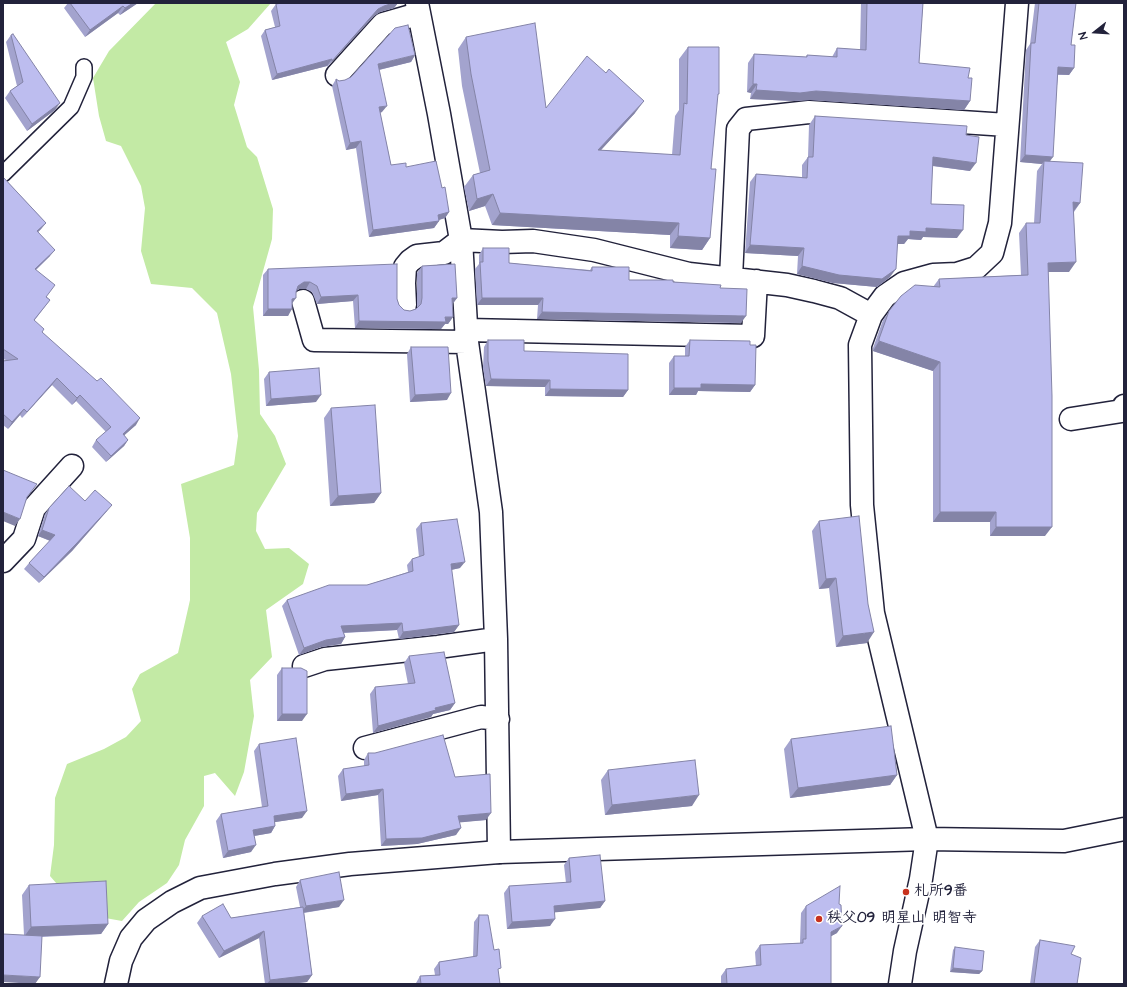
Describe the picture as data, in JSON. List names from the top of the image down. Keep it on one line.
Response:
{"places":["札所9番","秩父09 明星山 明智寺"],"north":"left"}
